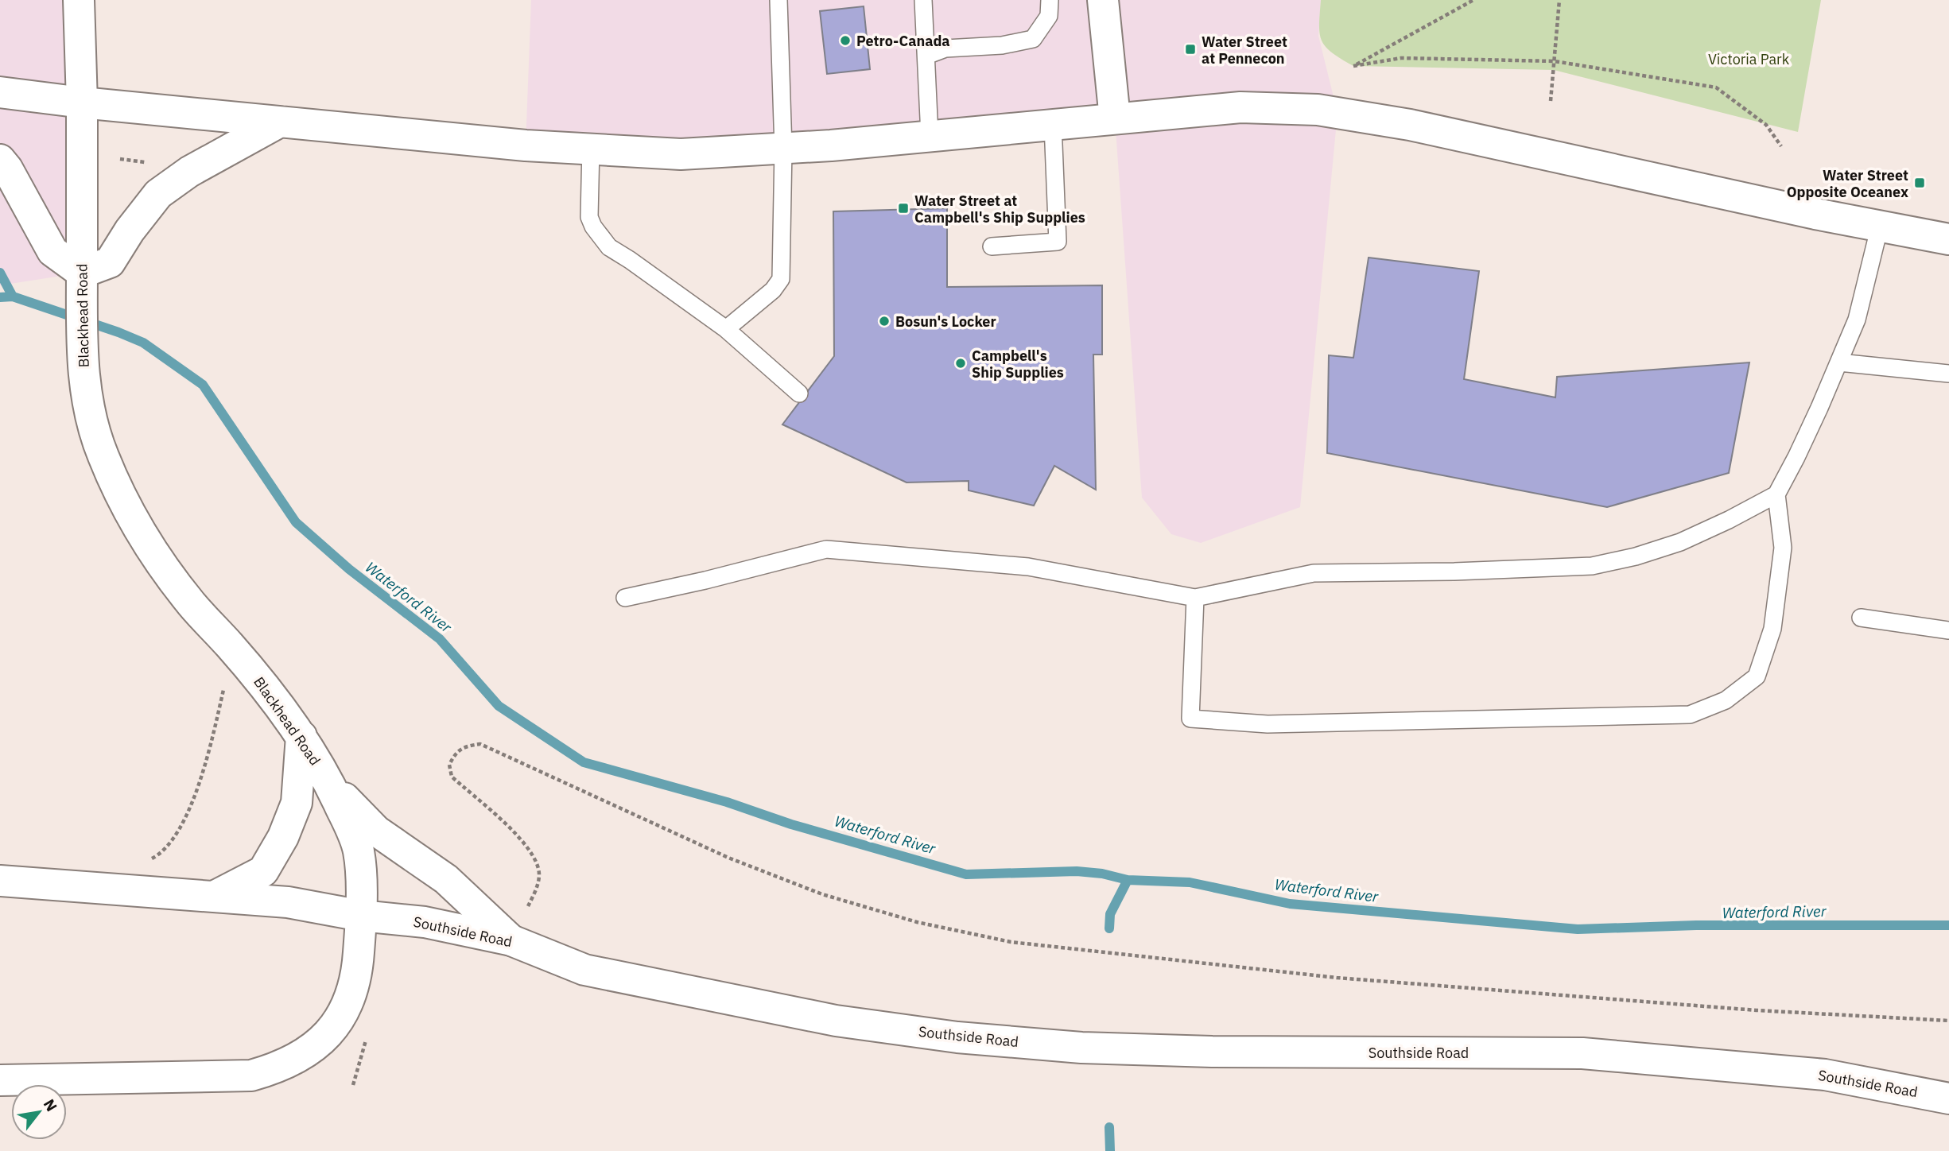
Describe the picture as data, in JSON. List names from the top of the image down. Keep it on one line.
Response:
{"streets":{"main road":["Blackhead Road","Southside Road"]},"crossings":[["Blackhead Road","Southside Road"]],"water":["Waterford River"],"parks":["Victoria Park"],"places":{"other":["Petro-Canada","Bosun's Locker","Campbell's Ship Supplies"],"transit":["Water Street at Pennecon","Water Street Opposite Oceanex","Water Street at Campbell's Ship Supplies"]},"north":"top right"}
